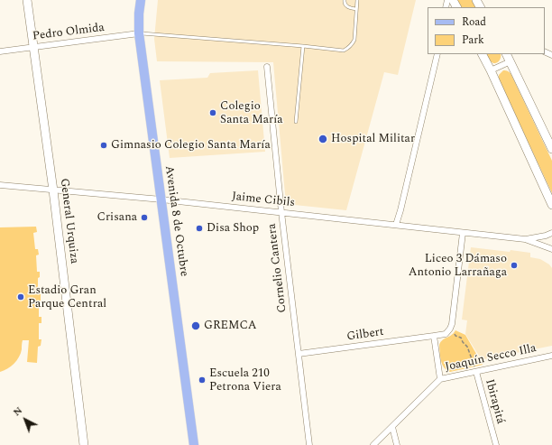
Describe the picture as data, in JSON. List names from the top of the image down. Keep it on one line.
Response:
{"streets":{"main road":["Avenida 8 de Octubre"],"street":["Pedro Olmida","Jaime Cibils","General Urquiza","Cornelio Cantera","Gilbert","Joaquín Secco Illa","Ibirapitá"]},"crossings":[["Pedro Olmida","General Urquiza"],["Pedro Olmida","Avenida 8 de Octubre"],["Jaime Cibils","General Urquiza"],["Jaime Cibils","Avenida 8 de Octubre"],["Jaime Cibils","Cornelio Cantera"],["Cornelio Cantera","Gilbert"],["Gilbert","Ibirapitá"],["Joaquín Secco Illa","Ibirapitá"]],"places":["Colegio Santa María","Hospital Militar","Gimnasio Colegio Santa María","Crisana","Disa Shop","Liceo 3 Dámaso Antonio Larrañaga","Estadio Gran Parque Central","GREMCA","Escuela 210 Petrona Viera"],"legend":["Road","Park"],"north":"top left"}
